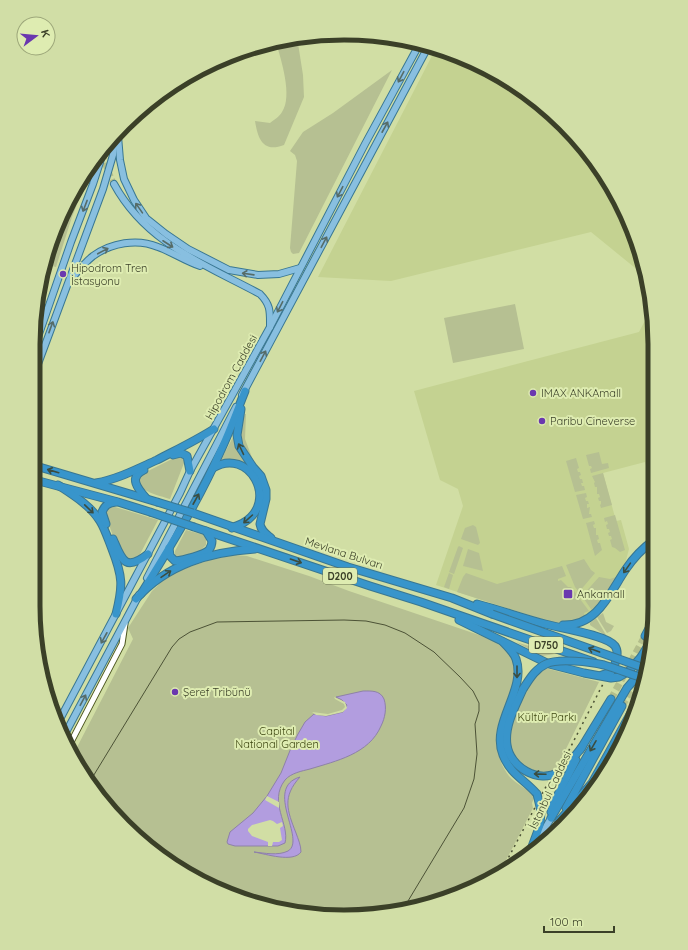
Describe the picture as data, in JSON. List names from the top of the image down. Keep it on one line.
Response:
{"streets":{"highway":["Mevlana Bulvarı","D200","D750","İstanbul Caddesi"],"main road":["Hipodrom Caddesi"]},"parks":["Kültür Parkı","Capital National Garden"],"places":{"other":["Hipodrom Tren İstasyonu","IMAX ANKAmall","Paribu Cineverse","Şeref Tribünü"],"transit":["Ankamall"]},"scale_bar":"100 m","north":"right"}
